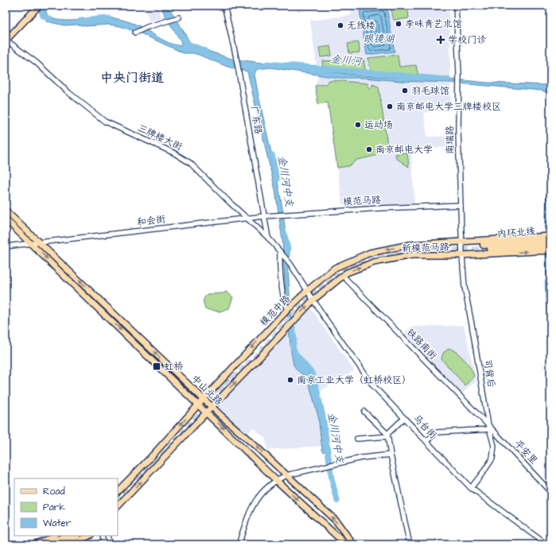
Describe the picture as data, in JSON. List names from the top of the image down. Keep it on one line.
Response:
{"streets":{"highway":["内环北线"],"main road":["新模范马路","模范中路","中山北路"],"street":["广东路","三牌楼大街","南瑞路","模范马路","和会街","铁路南街","司背后","马台街","平安里"]},"crossings":[["广东路","三牌楼大街"],["广东路","模范马路"],["广东路","和会街"],["三牌楼大街","和会街"],["三牌楼大街","新模范马路"],["三牌楼大街","模范中路"],["三牌楼大街","马台街"],["南瑞路","模范马路"],["南瑞路","新模范马路"],["南瑞路","模范中路"],["南瑞路","司背后"],["模范马路","和会街"],["和会街","中山北路"],["内环北线","新模范马路"],["新模范马路","模范中路"],["新模范马路","铁路南街"],["新模范马路","司背后"],["新模范马路","马台街"],["模范中路","中山北路"],["模范中路","马台街"],["铁路南街","司背后"],["铁路南街","平安里"],["司背后","马台街"],["司背后","平安里"]],"one_way":["新模范马路"],"districts":["中央门街道"],"water":["眼镜湖","金川河","金川河中支"],"places":{"other":["李味青艺术馆","无线楼","羽毛球馆","南京邮电大学三牌楼校区","运动场","南京邮电大学","南京工业大学（虹桥校区）"],"health":["学校门诊"],"transit":["虹桥"]},"legend":["Road","Park","Water"]}
